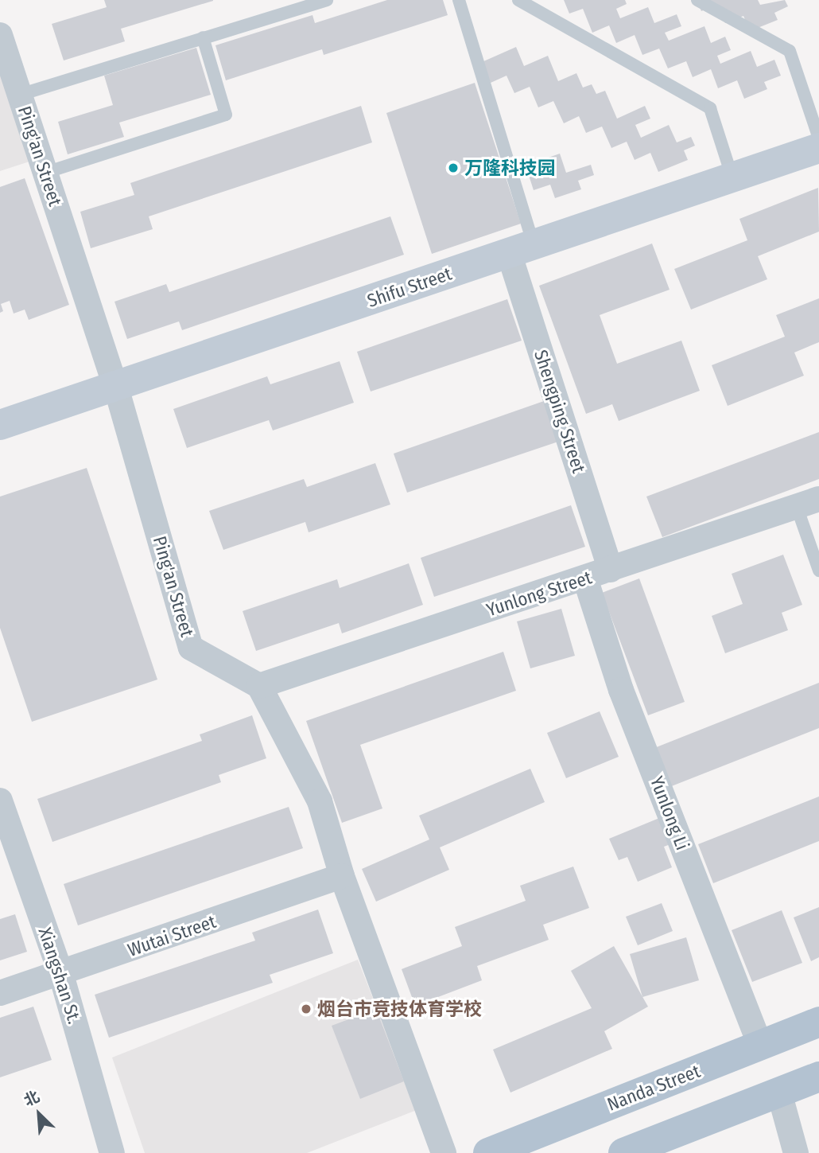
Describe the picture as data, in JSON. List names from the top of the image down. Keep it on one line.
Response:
{"streets":{"main road":["Nanda Street"],"street":["Ping'an Street","Shifu Street","Shengping Street","Yunlong Street","Yunlong Li","Wutai Street","Xiangshan St."]},"crossings":[["Ping'an Street","Shifu Street"],["Ping'an Street","Yunlong Street"],["Shifu Street","Shengping Street"],["Shengping Street","Yunlong Street"],["Yunlong Street","Yunlong Li"],["Yunlong Li","Nanda Street"],["Wutai Street","Xiangshan St."]],"places":["万隆科技园","烟台市竞技体育学校"],"north":"top left"}
